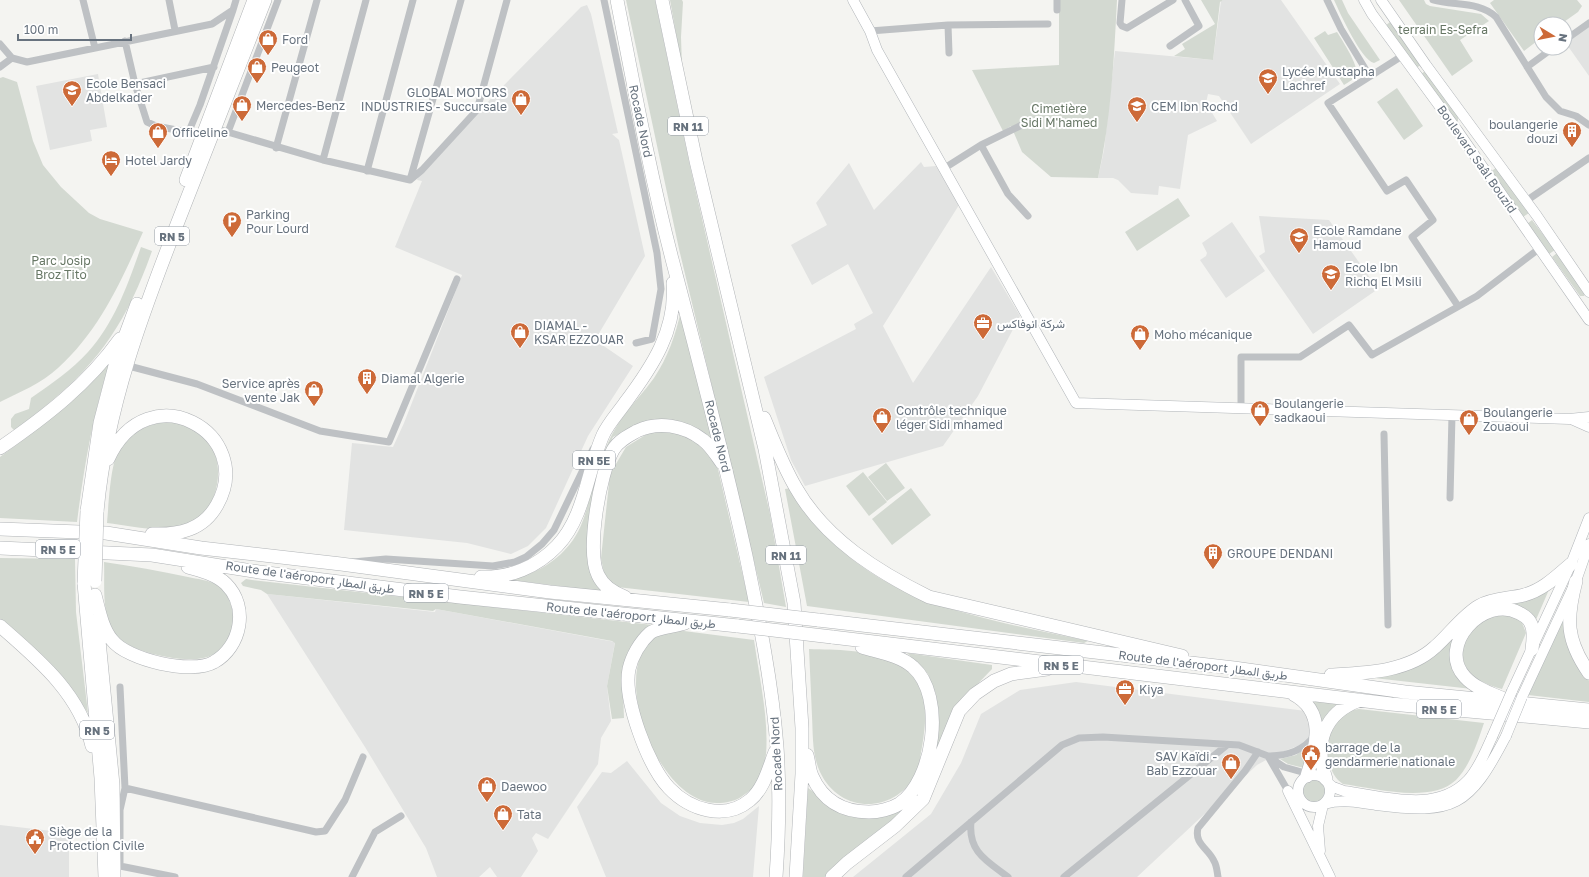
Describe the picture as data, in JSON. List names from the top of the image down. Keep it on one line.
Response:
{"streets":{"highway":["Rocade Nord","RN 11","RN 5","RN 5E","RN 5 E","Route de l'aéroport طريق المطار"],"main road":["Boulevard Saâl Bouzid"]},"crossings":[["Rocade Nord","RN 5E"],["RN 5E","Route de l'aéroport طريق المطار"]],"parks":["terrain Es-Sefra","Cimetière Sidi M'hamed","Parc Josip Broz Tito"],"places":{"shop":["Ford","Peugeot","GLOBAL MOTORS INDUSTRIES - Succursale","Mercedes-Benz","Officeline","DIAMAL - KSAR EZZOUAR","Moho mécanique","Service après vente Jak","Boulangerie sadkaoui","Contrôle technique léger Sidi mhamed","Boulangerie Zouaoui","SAV Kaïdi - Bab Ezzouar","Daewoo","Tata"],"school or university":["Lycée Mustapha Lachref","Ecole Bensaci Abdelkader","CEM Ibn Rochd","Ecole Ramdane Hamoud","Ecole Ibn Richq El Msili"],"building":["boulangerie douzi","Diamal Algerie","GROUPE DENDANI"],"hotel":["Hotel Jardy"],"parking":["Parking Pour Lourd"],"office":["شركة انوفاكس","Kiya"],"public building":["barrage de la gendarmerie nationale","Siège de la Protection Civile"]},"scale_bar":"100 m","north":"right"}
